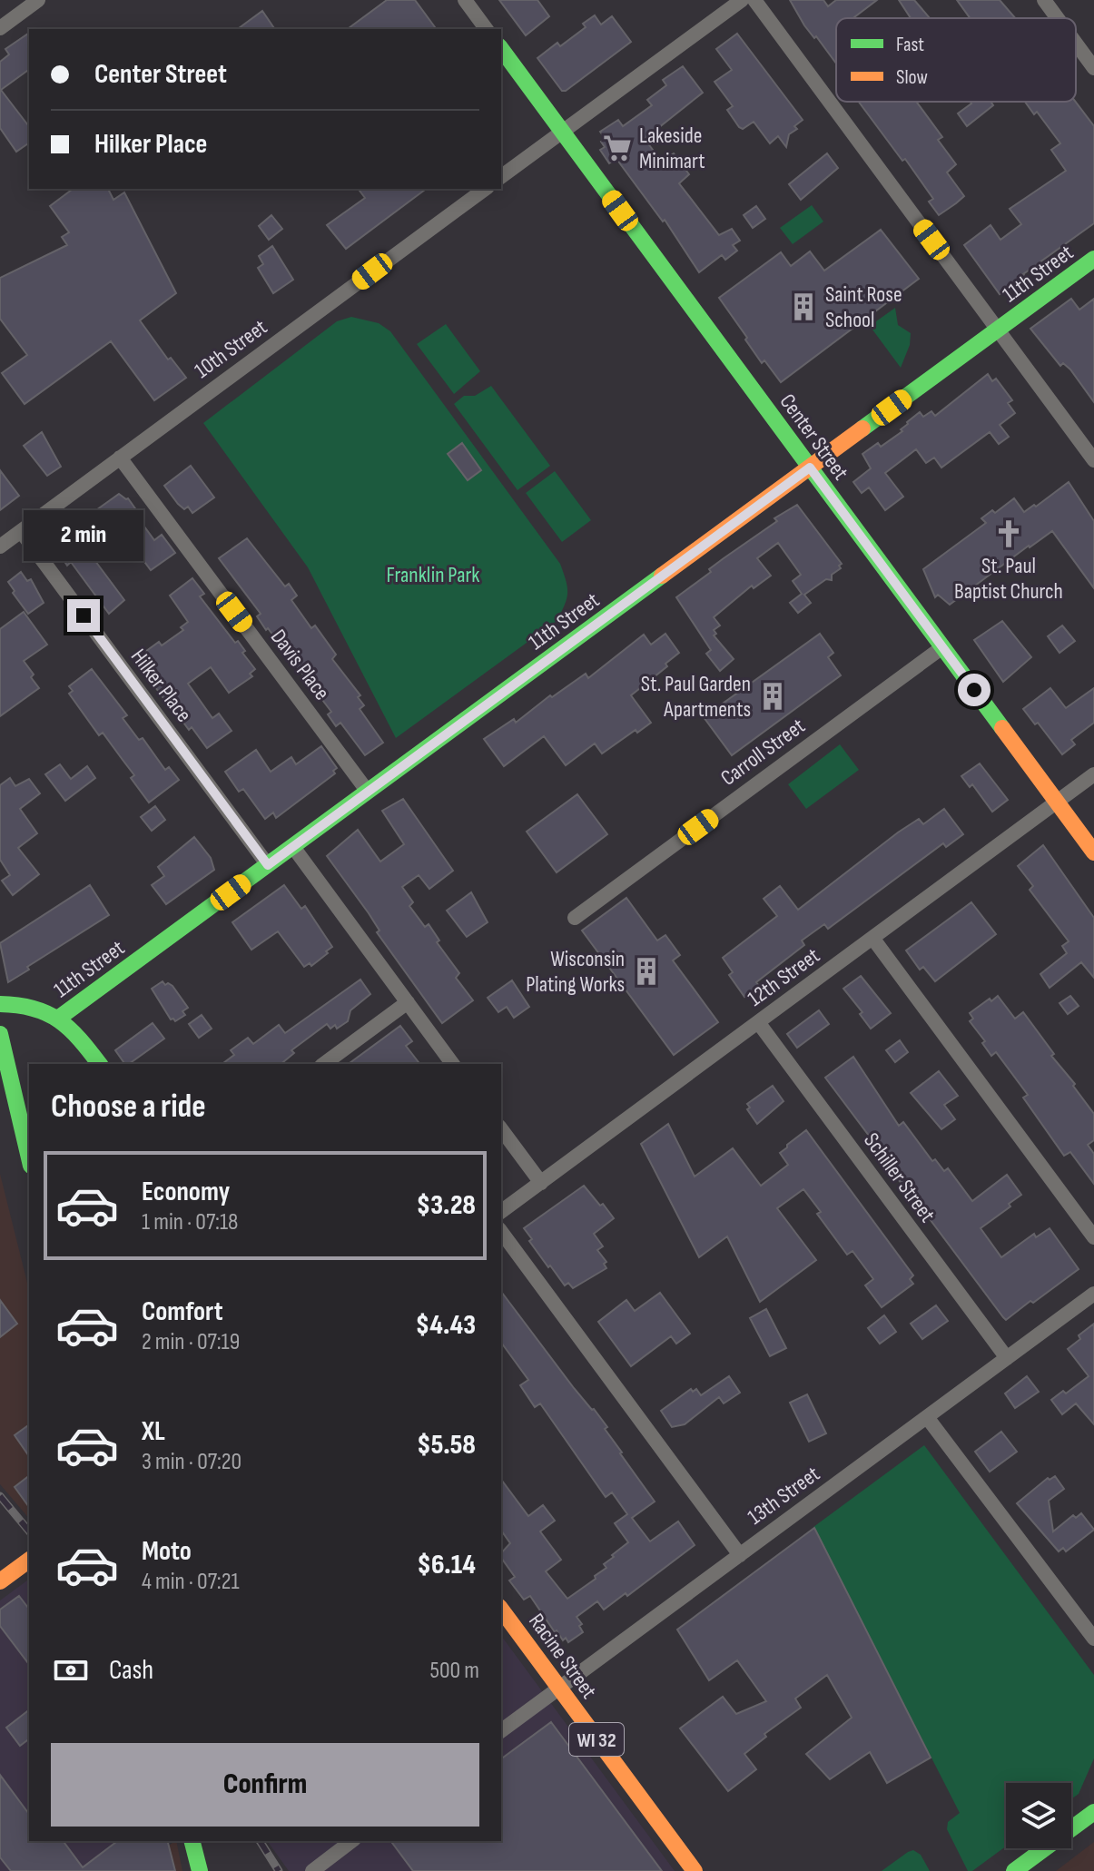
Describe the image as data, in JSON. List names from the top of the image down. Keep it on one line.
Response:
{"streets":{"street":["11th Street","10th Street","Center Street","Davis Place","Hilker Place","Carroll Street","12th Street","Schiller Street","13th Street","Racine Street","WI 32"]},"crossings":[["11th Street","Center Street"],["11th Street","Davis Place"],["11th Street","Hilker Place"],["10th Street","Davis Place"],["10th Street","Hilker Place"],["Center Street","Carroll Street"],["Center Street","12th Street"],["12th Street","Schiller Street"],["Schiller Street","13th Street"],["13th Street","Racine Street"]],"parks":["Franklin Park"],"places":{"supermarket":["Lakeside Minimart"],"building":["Saint Rose School","St. Paul Garden Apartments","Wisconsin Plating Works"],"church":["St. Paul Baptist Church"]},"legend":["Fast","Slow"],"page":{"banner":["Center Street","Hilker Place"],"bubble":"2 min","heading":"Choose a ride","list":[{"name":"Economy","note":"1 min · 07:18","value":"$3.28"},{"name":"Comfort","note":"2 min · 07:19","value":"$4.43"},{"name":"XL","note":"3 min · 07:20","value":"$5.58"},{"name":"Moto","note":"4 min · 07:21","value":"$6.14"}],"pay":["Cash","500 m"],"buttons":"Confirm"}}
